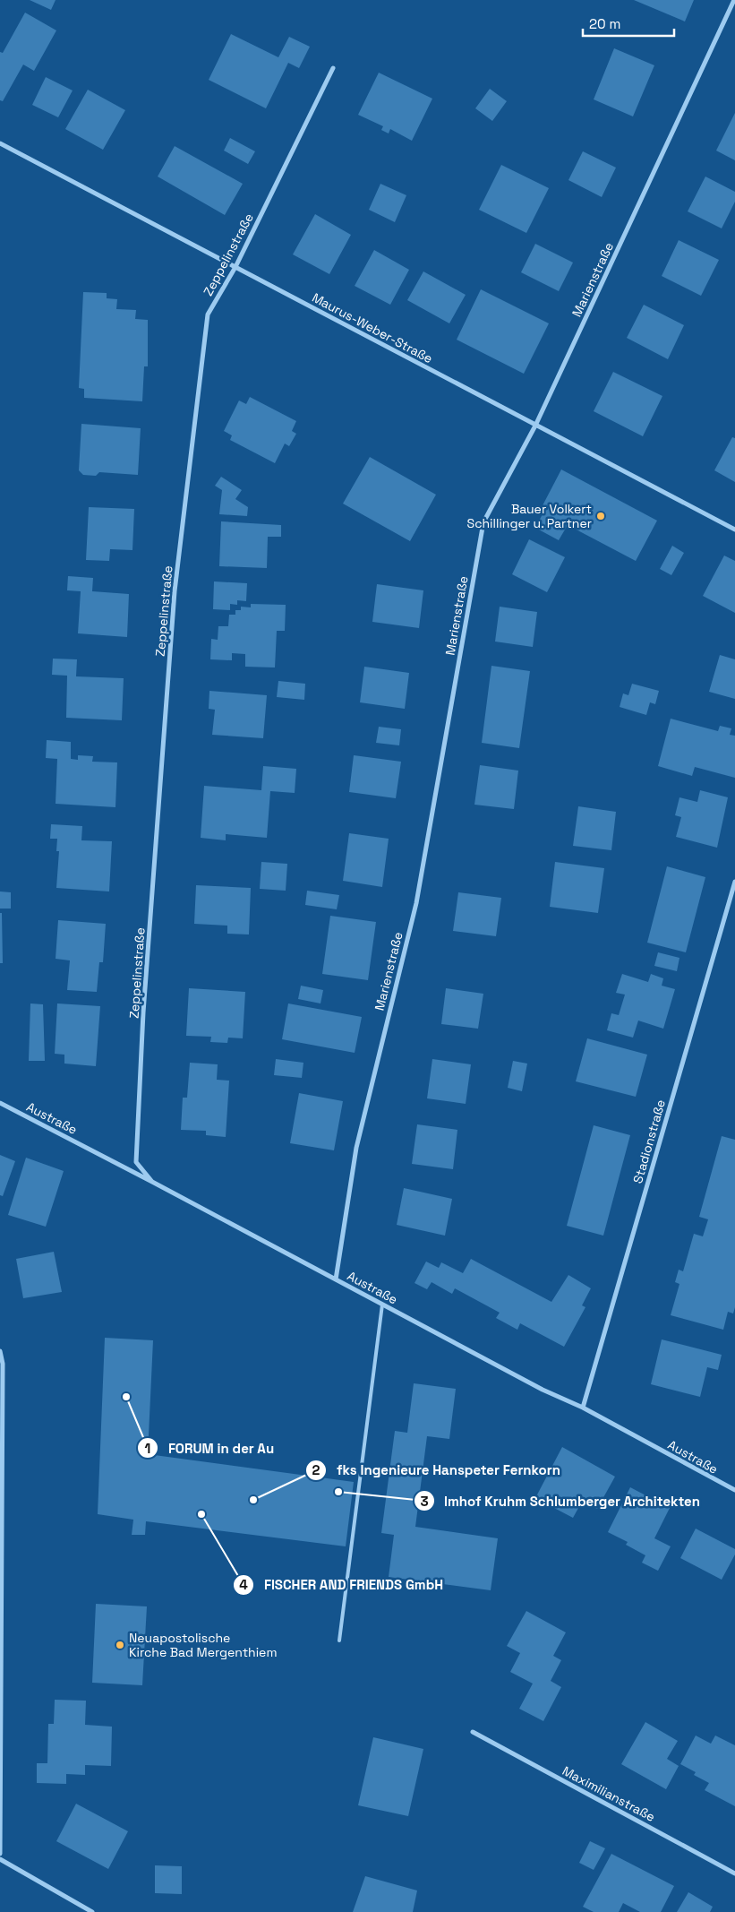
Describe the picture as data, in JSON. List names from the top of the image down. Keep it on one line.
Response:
{"streets":{"street":["Zeppelinstraße","Marienstraße","Maurus-Weber-Straße","Austraße","Stadionstraße","Maximilianstraße"]},"crossings":[["Zeppelinstraße","Maurus-Weber-Straße"],["Zeppelinstraße","Austraße"],["Marienstraße","Maurus-Weber-Straße"],["Marienstraße","Austraße"],["Austraße","Stadionstraße"]],"places":["Bauer Volkert Schillinger u. Partner","FORUM in der Au","Imhof Kruhm Schlumberger Architekten","fks Ingenieure Hanspeter Fernkorn","FISCHER AND FRIENDS GmbH","Neuapostolische Kirche Bad Mergenthiem"],"scale_bar":"20 m"}
